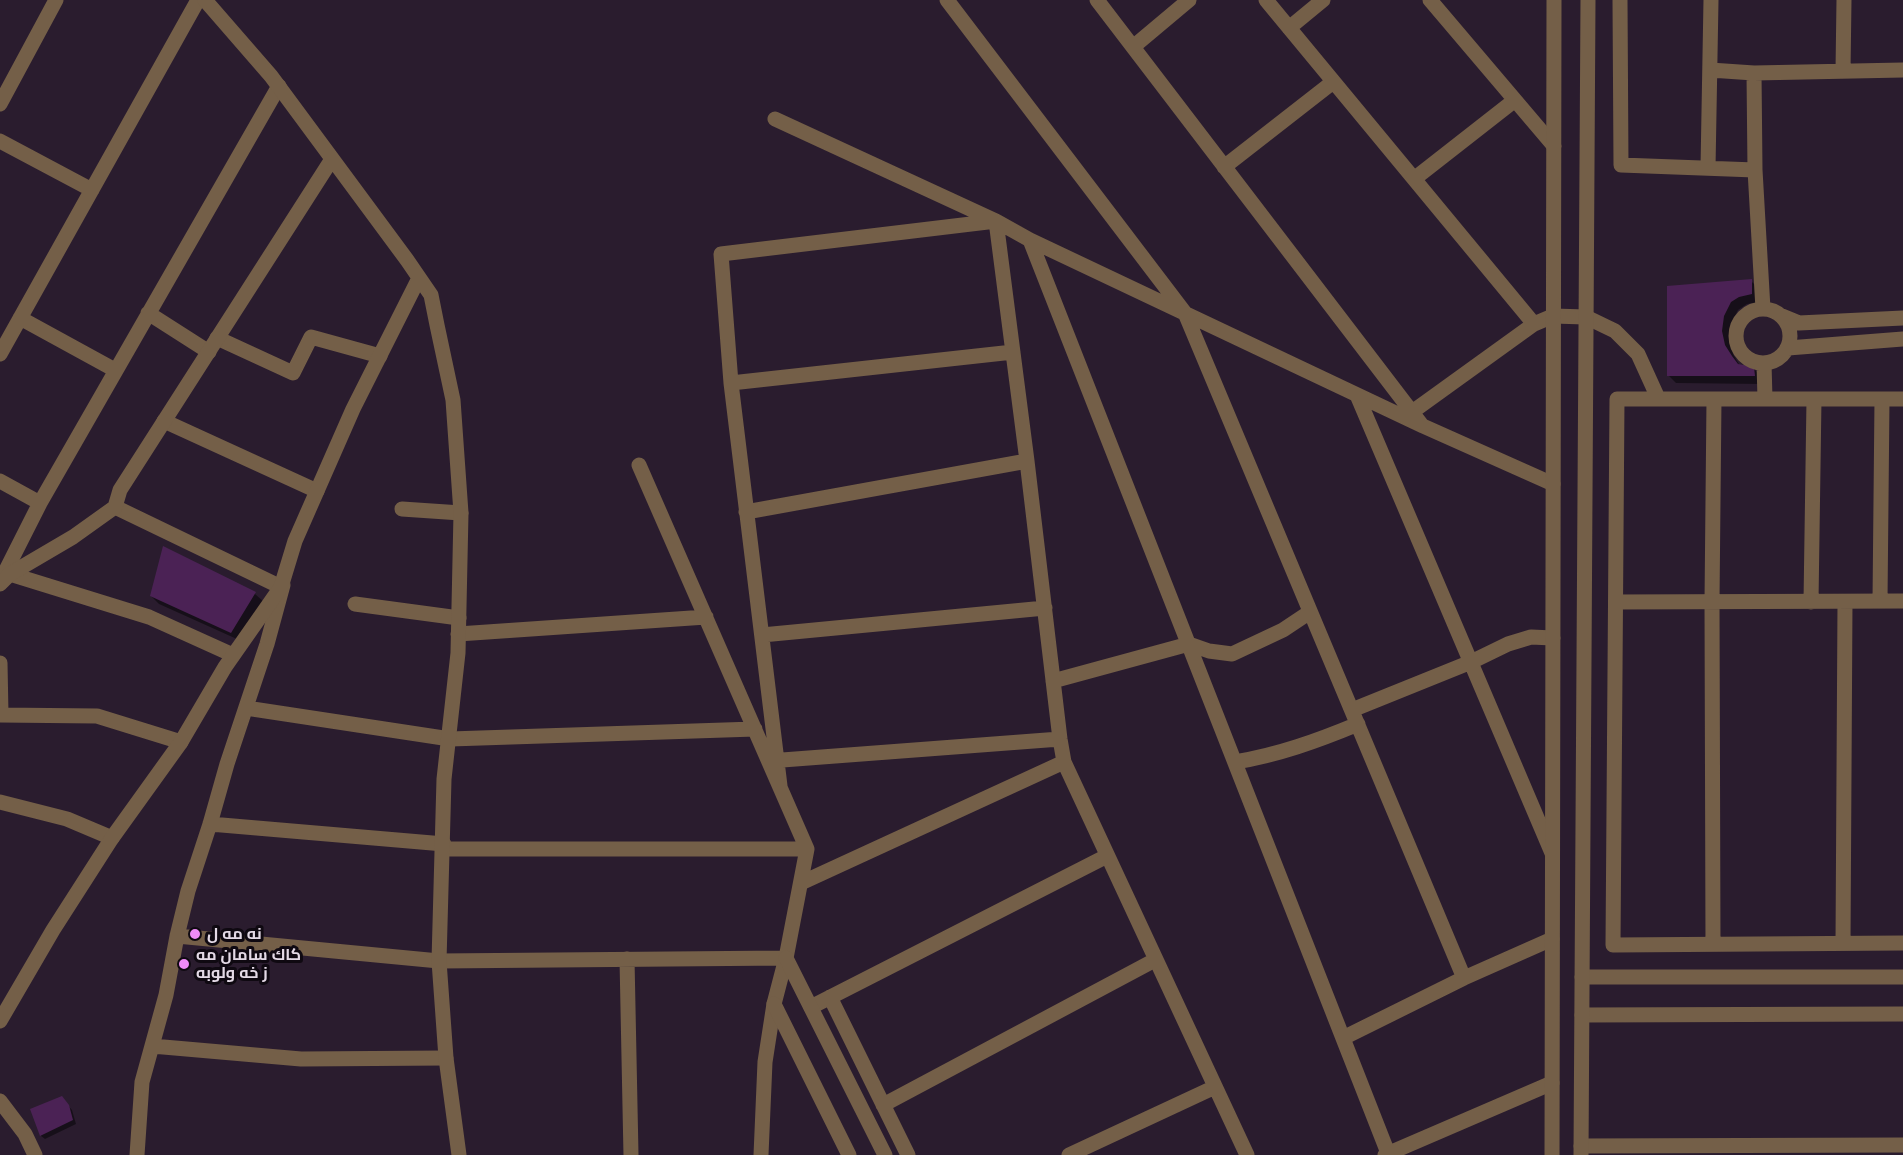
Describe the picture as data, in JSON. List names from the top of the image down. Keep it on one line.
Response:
{"places":["نه مه ل","كاك سامان مه ز خه ولوبه"]}
